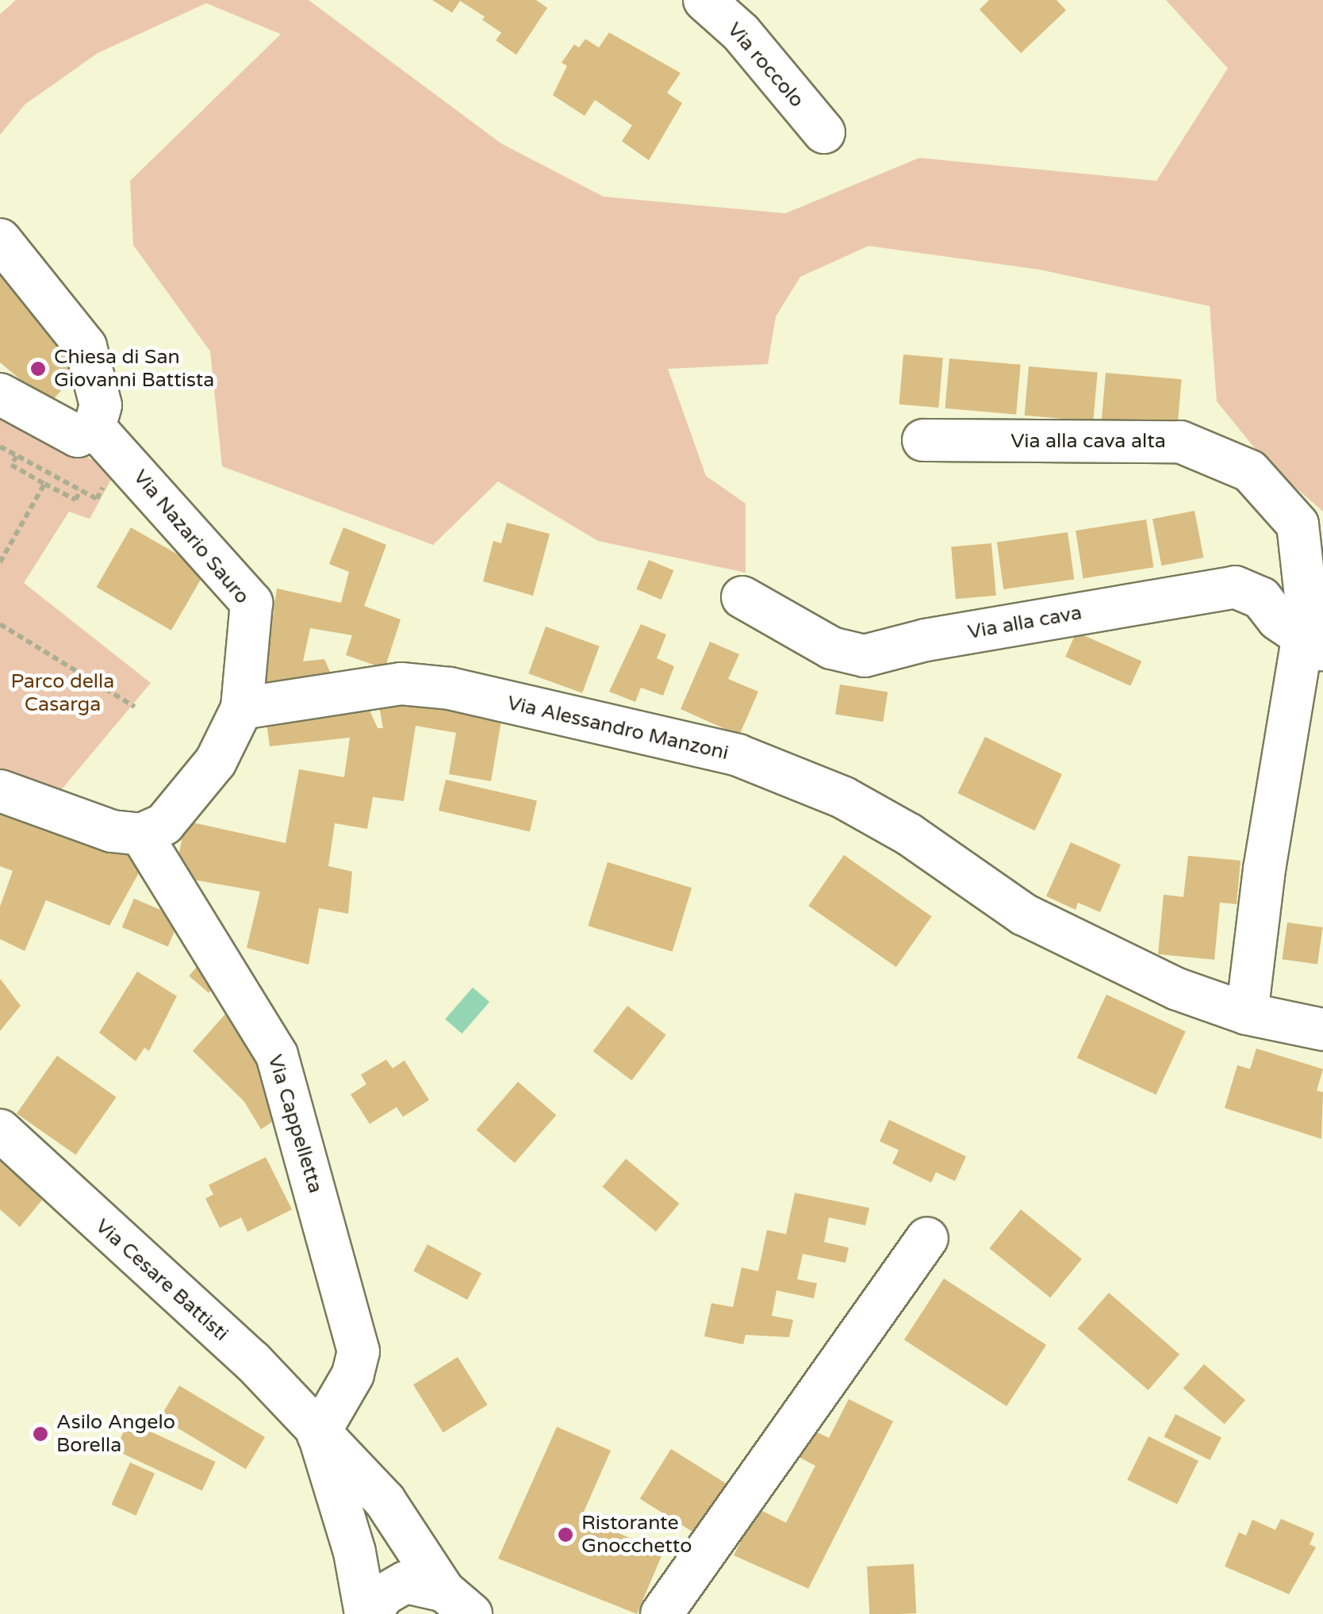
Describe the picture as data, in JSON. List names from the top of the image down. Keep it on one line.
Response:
{"streets":{"street":["Via roccolo","Via alla cava alta","Via Nazario Sauro","Via alla cava","Via Alessandro Manzoni","Via Cappelletta","Via Cesare Battisti"]},"crossings":[["Via alla cava alta","Via alla cava"],["Via Nazario Sauro","Via Alessandro Manzoni"],["Via Cappelletta","Via Cesare Battisti"]],"parks":["Parco della Casarga"],"places":["Chiesa di San Giovanni Battista","Asilo Angelo Borella","Ristorante Gnocchetto"]}
